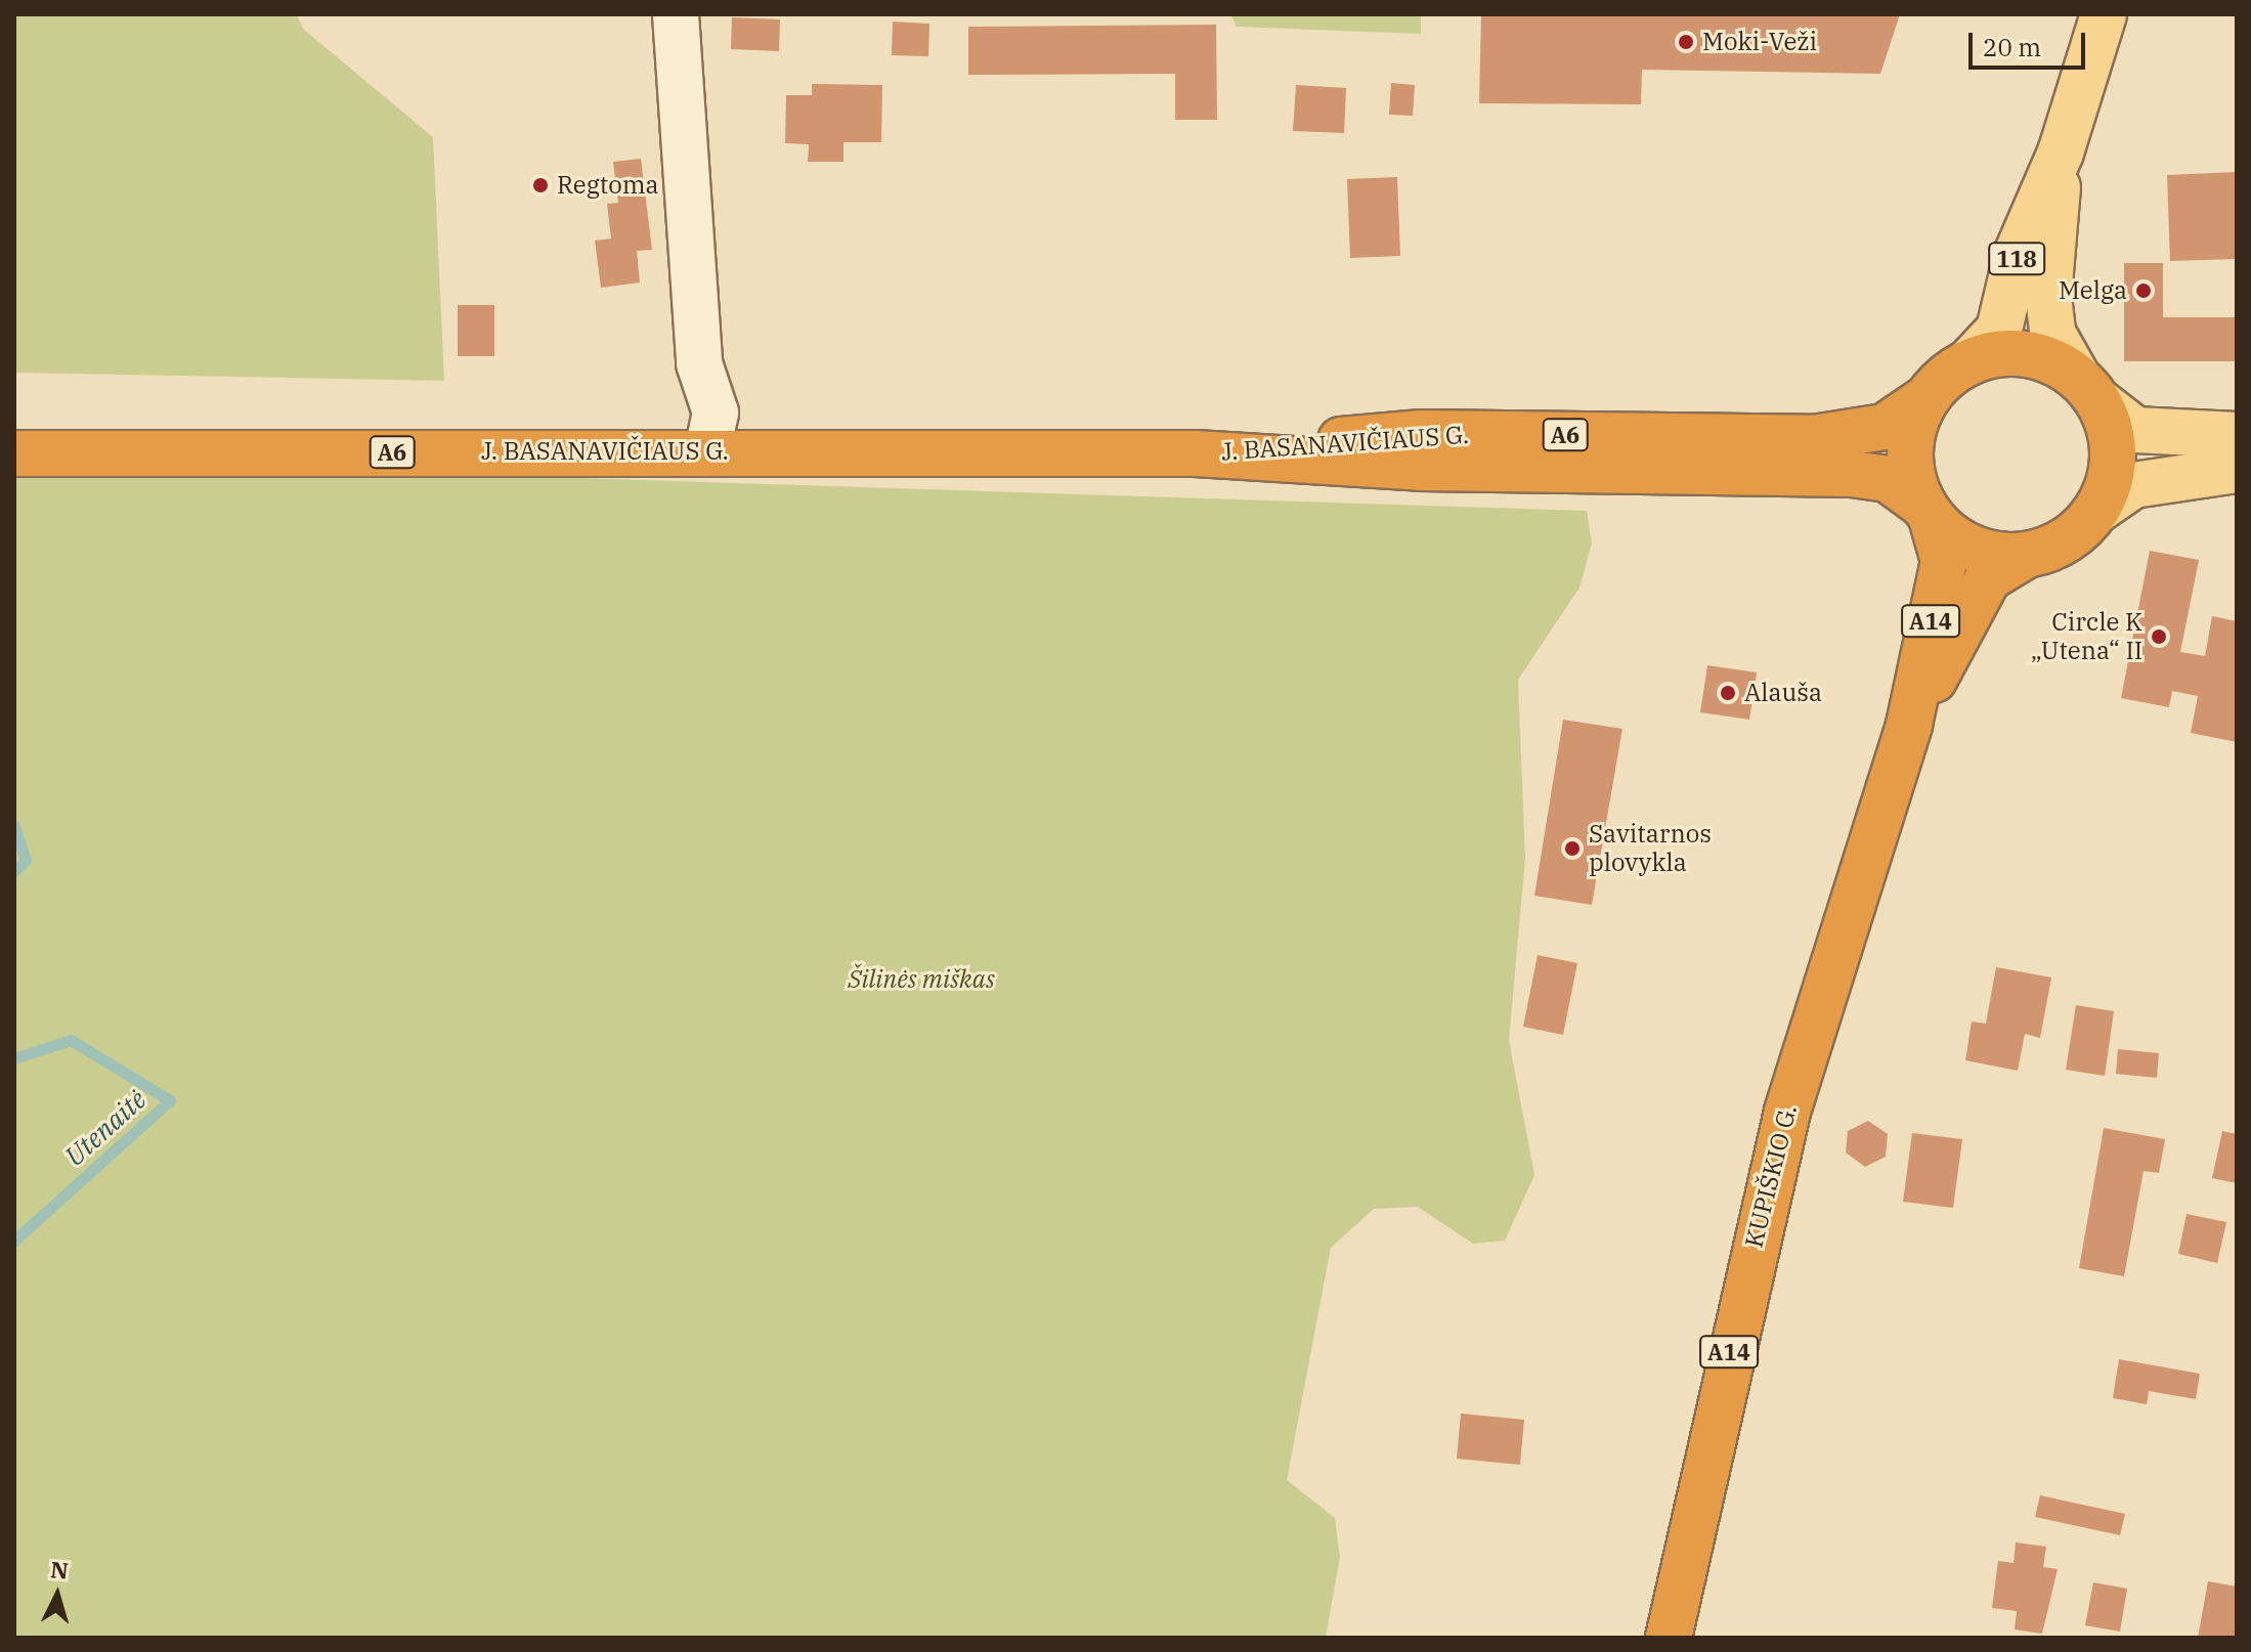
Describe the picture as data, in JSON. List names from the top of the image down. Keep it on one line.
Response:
{"streets":{"highway":["A6","J. BASANAVIČIAUS G.","A14","KUPIŠKIO G."],"main road":["118"]},"crossings":[["118","J. BASANAVIČIAUS G."],["118","KUPIŠKIO G."],["J. BASANAVIČIAUS G.","KUPIŠKIO G."]],"water":["Utenaitė"],"parks":["Šilinės miškas"],"places":["Moki-Veži","Regtoma","Melga","Circle K „Utena“ II","Alauša","Savitarnos plovykla"],"scale_bar":"20 m","north":"top"}
